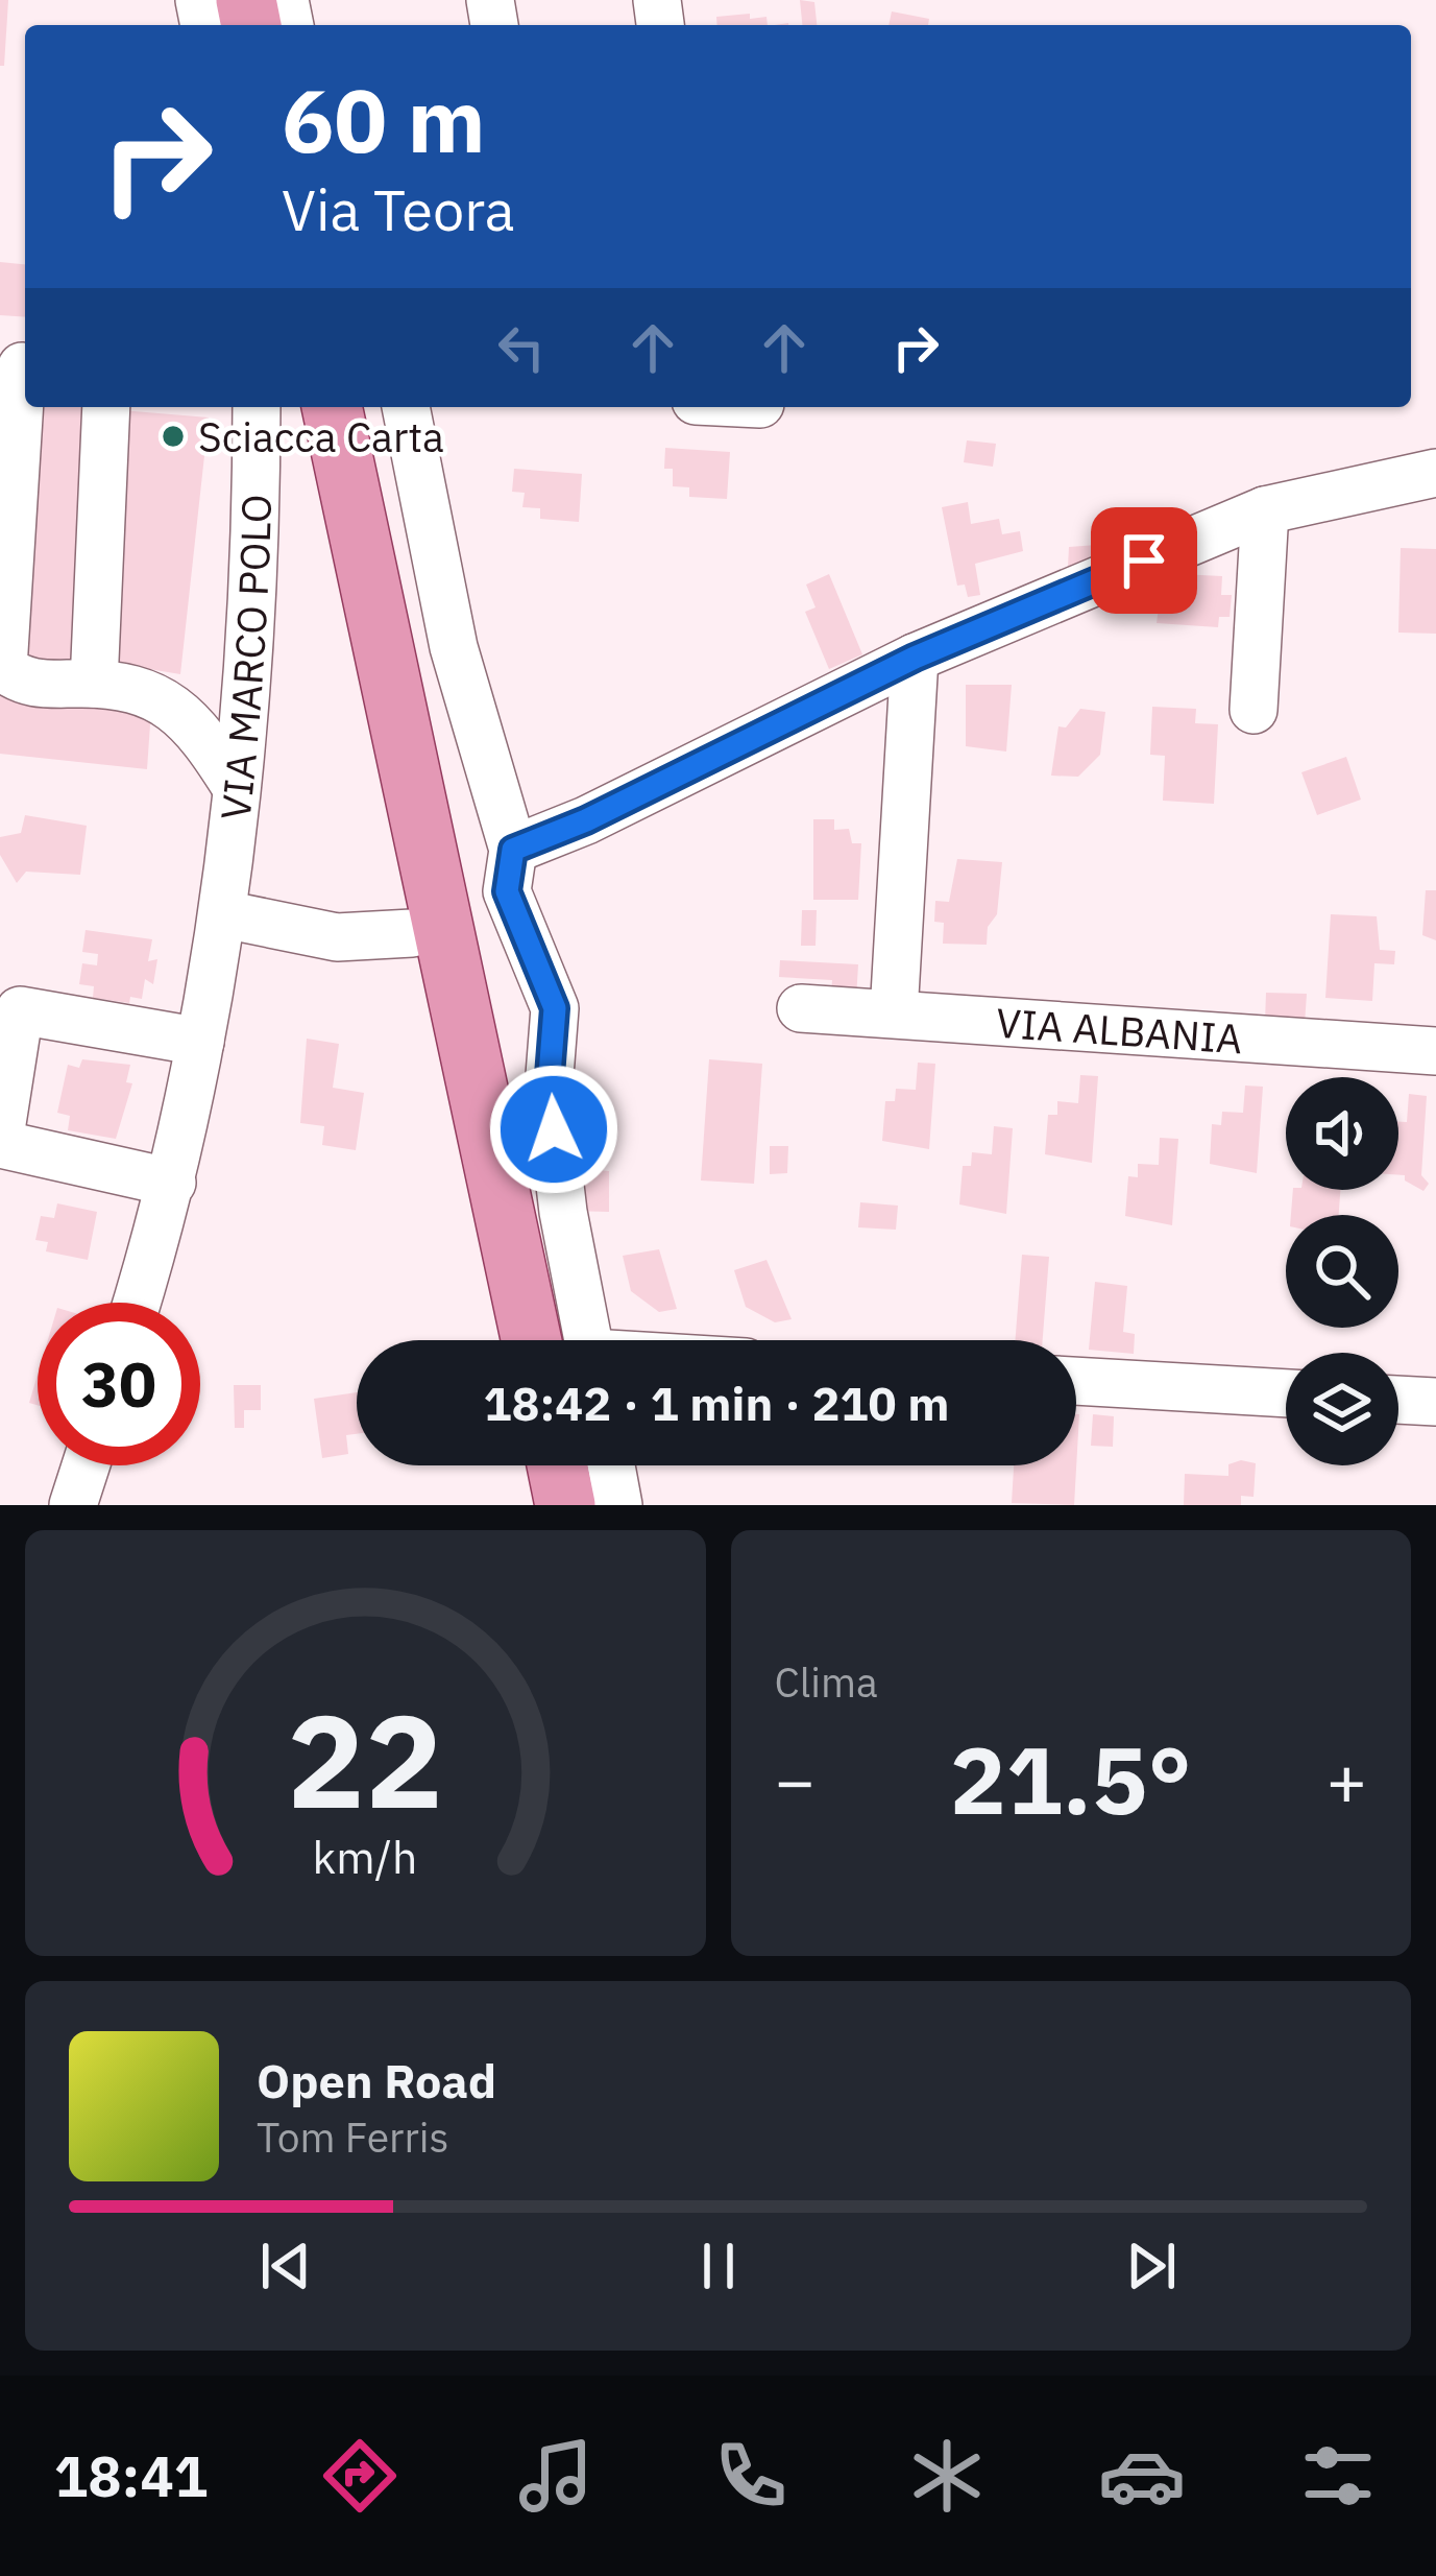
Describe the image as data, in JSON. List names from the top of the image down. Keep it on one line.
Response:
{"streets":{"street":["VIA MARCO POLO","VIA ALBANIA"]},"places":["Sciacca Carta"],"page":{"turn":["60 m","Via Teora"],"limit":"30","trip":"18:42 · 1 min · 210 m","tile":"Clima","heat":["−","21.5°","+"],"song":["Open Road","Tom Ferris"],"tabs":"18:41","gauge":["22","km/h"]}}
